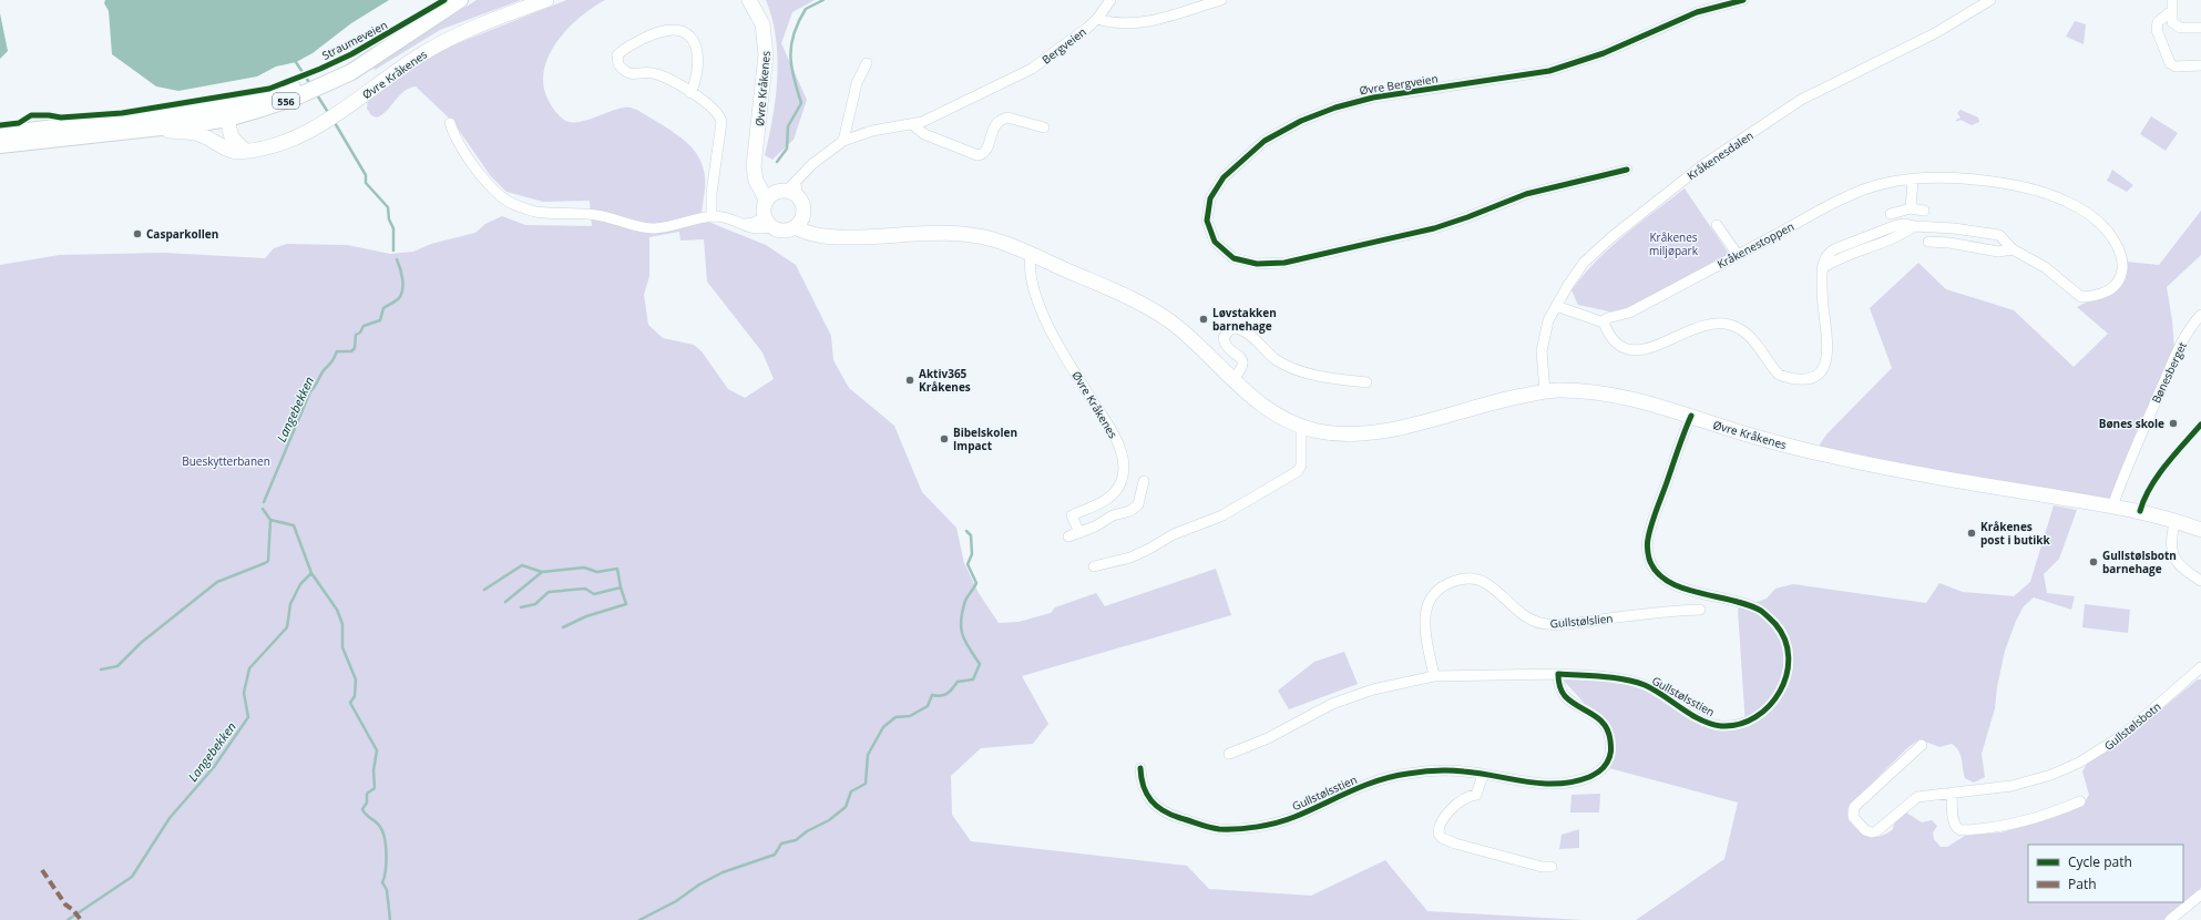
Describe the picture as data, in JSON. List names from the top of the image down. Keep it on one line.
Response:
{"streets":{"main road":["Straumeveien","Øvre Kråkenes","556"],"street":["Bergveien","Øvre Bergveien","Kråkenesdalen","Kråkenestoppen","Bønesberget","Gullstølslien","Gullstølsstien","Gullstølsbotn"]},"crossings":[["Straumeveien","Øvre Kråkenes"],["Bergveien","Øvre Kråkenes"],["Øvre Kråkenes","Kråkenesdalen"],["Øvre Kråkenes","Bønesberget"],["Øvre Kråkenes","Gullstølsstien"]],"water":["Langebekken"],"parks":["Kråkenes miljøpark","Bueskytterbanen"],"places":["Casparkollen","Løvstakken barnehage","Aktiv365 Kråkenes","Bønes skole","Bibelskolen Impact","Kråkenes post i butikk","Gullstølsbotn barnehage"],"legend":["Cycle path","Path"]}
